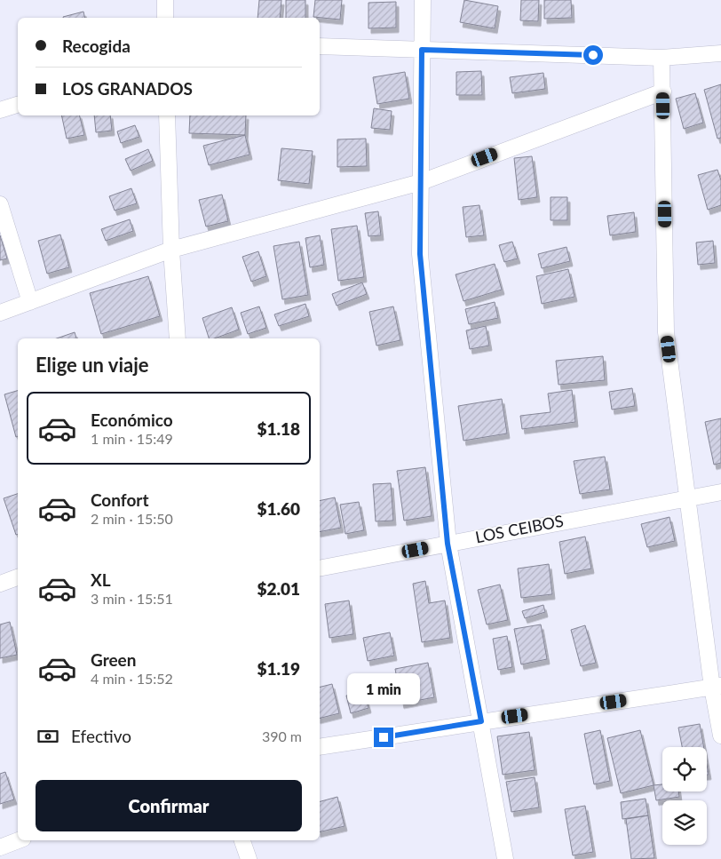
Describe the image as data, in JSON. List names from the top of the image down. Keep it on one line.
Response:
{"streets":{"street":["LOS CEIBOS"]},"page":{"banner":["Recogida","LOS GRANADOS"],"heading":"Elige un viaje","list":[{"name":"Económico","note":"1 min · 15:49","value":"$1.18"},{"name":"Confort","note":"2 min · 15:50","value":"$1.60"},{"name":"XL","note":"3 min · 15:51","value":"$2.01"},{"name":"Green","note":"4 min · 15:52","value":"$1.19"}],"bubble":"1 min","pay":["Efectivo","390 m"],"buttons":"Confirmar"}}
